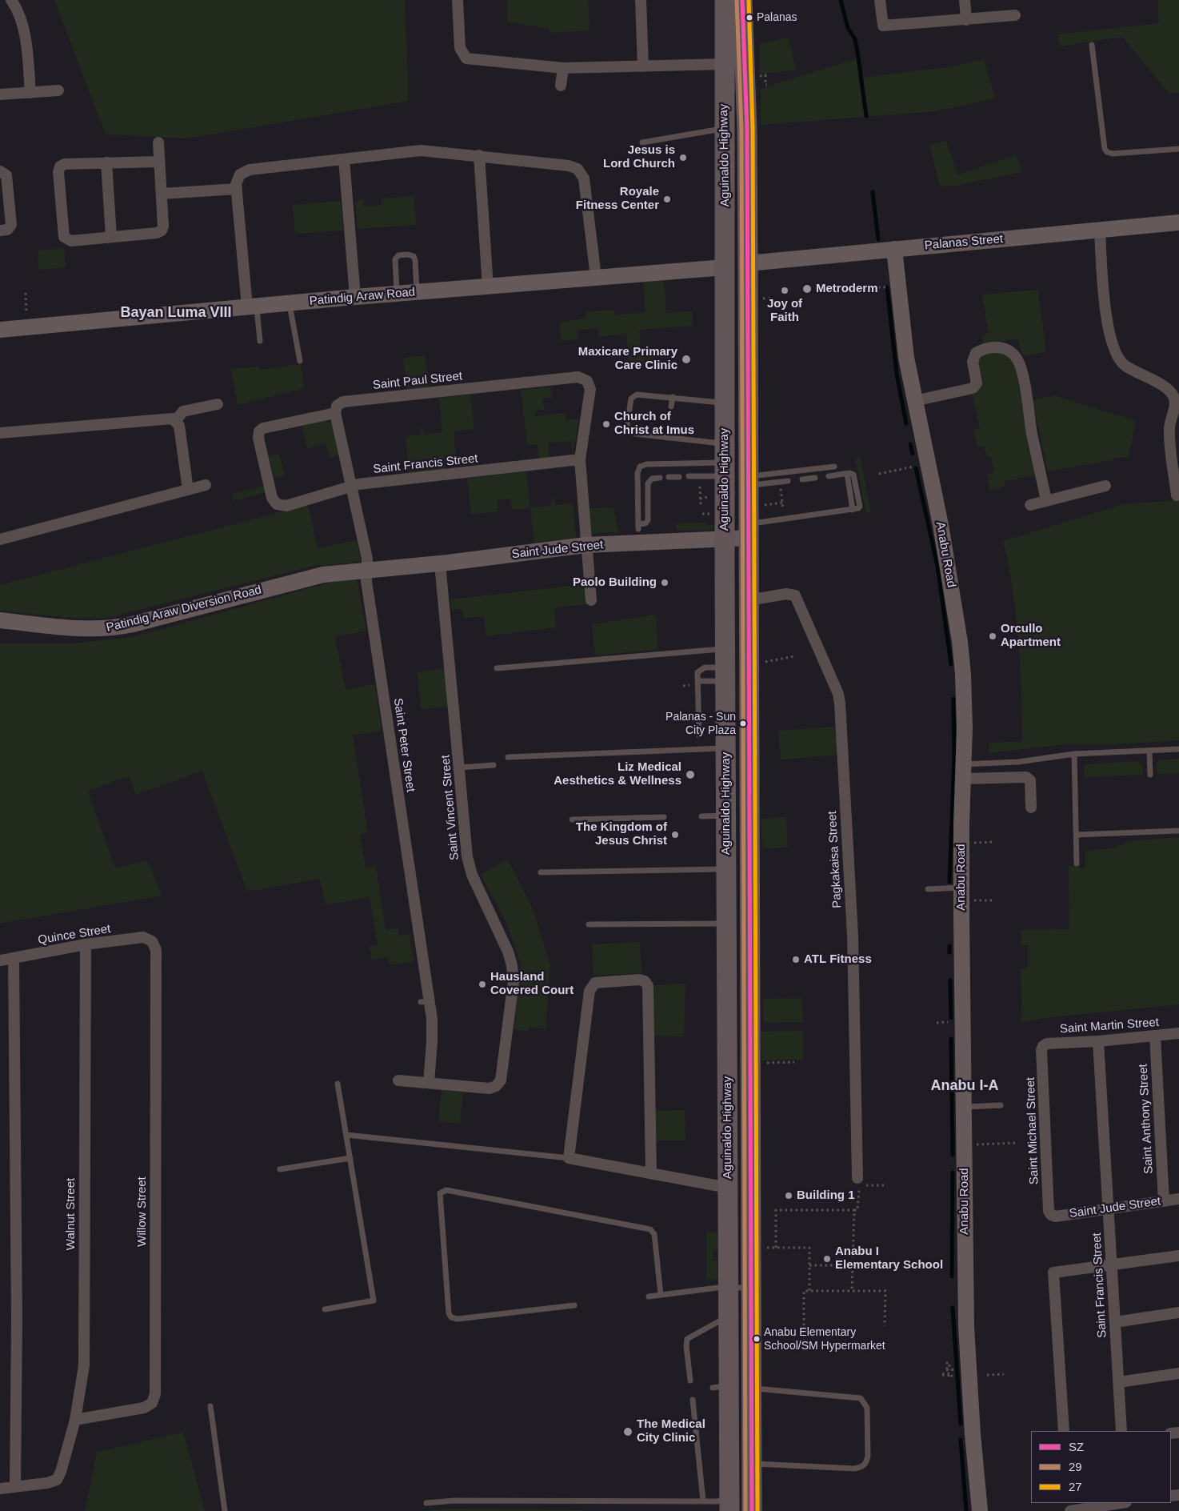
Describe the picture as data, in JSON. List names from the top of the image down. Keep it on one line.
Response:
{"streets":{"highway":["Aguinaldo Highway"],"street":["Palanas Street","Patindig Araw Road","Saint Paul Street","Saint Francis Street","Saint Jude Street","Anabu Road","Patindig Araw Diversion Road","Saint Peter Street","Saint Vincent Street","Pagkakaisa Street","Quince Street","Saint Martin Street","Saint Anthony Street","Saint Michael Street","Willow Street","Walnut Street"]},"crossings":[["Aguinaldo Highway","Palanas Street"],["Aguinaldo Highway","Patindig Araw Road"],["Aguinaldo Highway","Saint Jude Street"],["Aguinaldo Highway","Pagkakaisa Street"],["Palanas Street","Anabu Road"],["Saint Paul Street","Saint Francis Street"],["Saint Paul Street","Saint Peter Street"],["Saint Francis Street","Saint Jude Street"],["Saint Francis Street","Saint Peter Street"],["Saint Francis Street","Saint Martin Street"],["Saint Jude Street","Patindig Araw Diversion Road"],["Saint Jude Street","Saint Peter Street"],["Saint Jude Street","Saint Vincent Street"],["Saint Jude Street","Saint Anthony Street"],["Saint Jude Street","Saint Michael Street"],["Patindig Araw Diversion Road","Saint Peter Street"],["Saint Peter Street","Saint Vincent Street"],["Quince Street","Willow Street"],["Quince Street","Walnut Street"],["Saint Martin Street","Saint Anthony Street"],["Saint Martin Street","Saint Michael Street"],["Willow Street","Walnut Street"]],"districts":["Bayan Luma VIII","Anabu I-A"],"places":["Palanas","Jesus is Lord Church","Royale Fitness Center","Metroderm","Joy of Faith","Maxicare Primary Care Clinic","Church of Christ at Imus","Paolo Building","Orcullo Apartment","Palanas - Sun City Plaza","Liz Medical Aesthetics & Wellness","The Kingdom of Jesus Christ","ATL Fitness","Hausland Covered Court","Building 1","Anabu I Elementary School","Anabu Elementary School/SM Hypermarket","The Medical City Clinic"],"lines":["transit line SZ","transit line 29","transit line 27"],"legend":["SZ","29","27"]}
